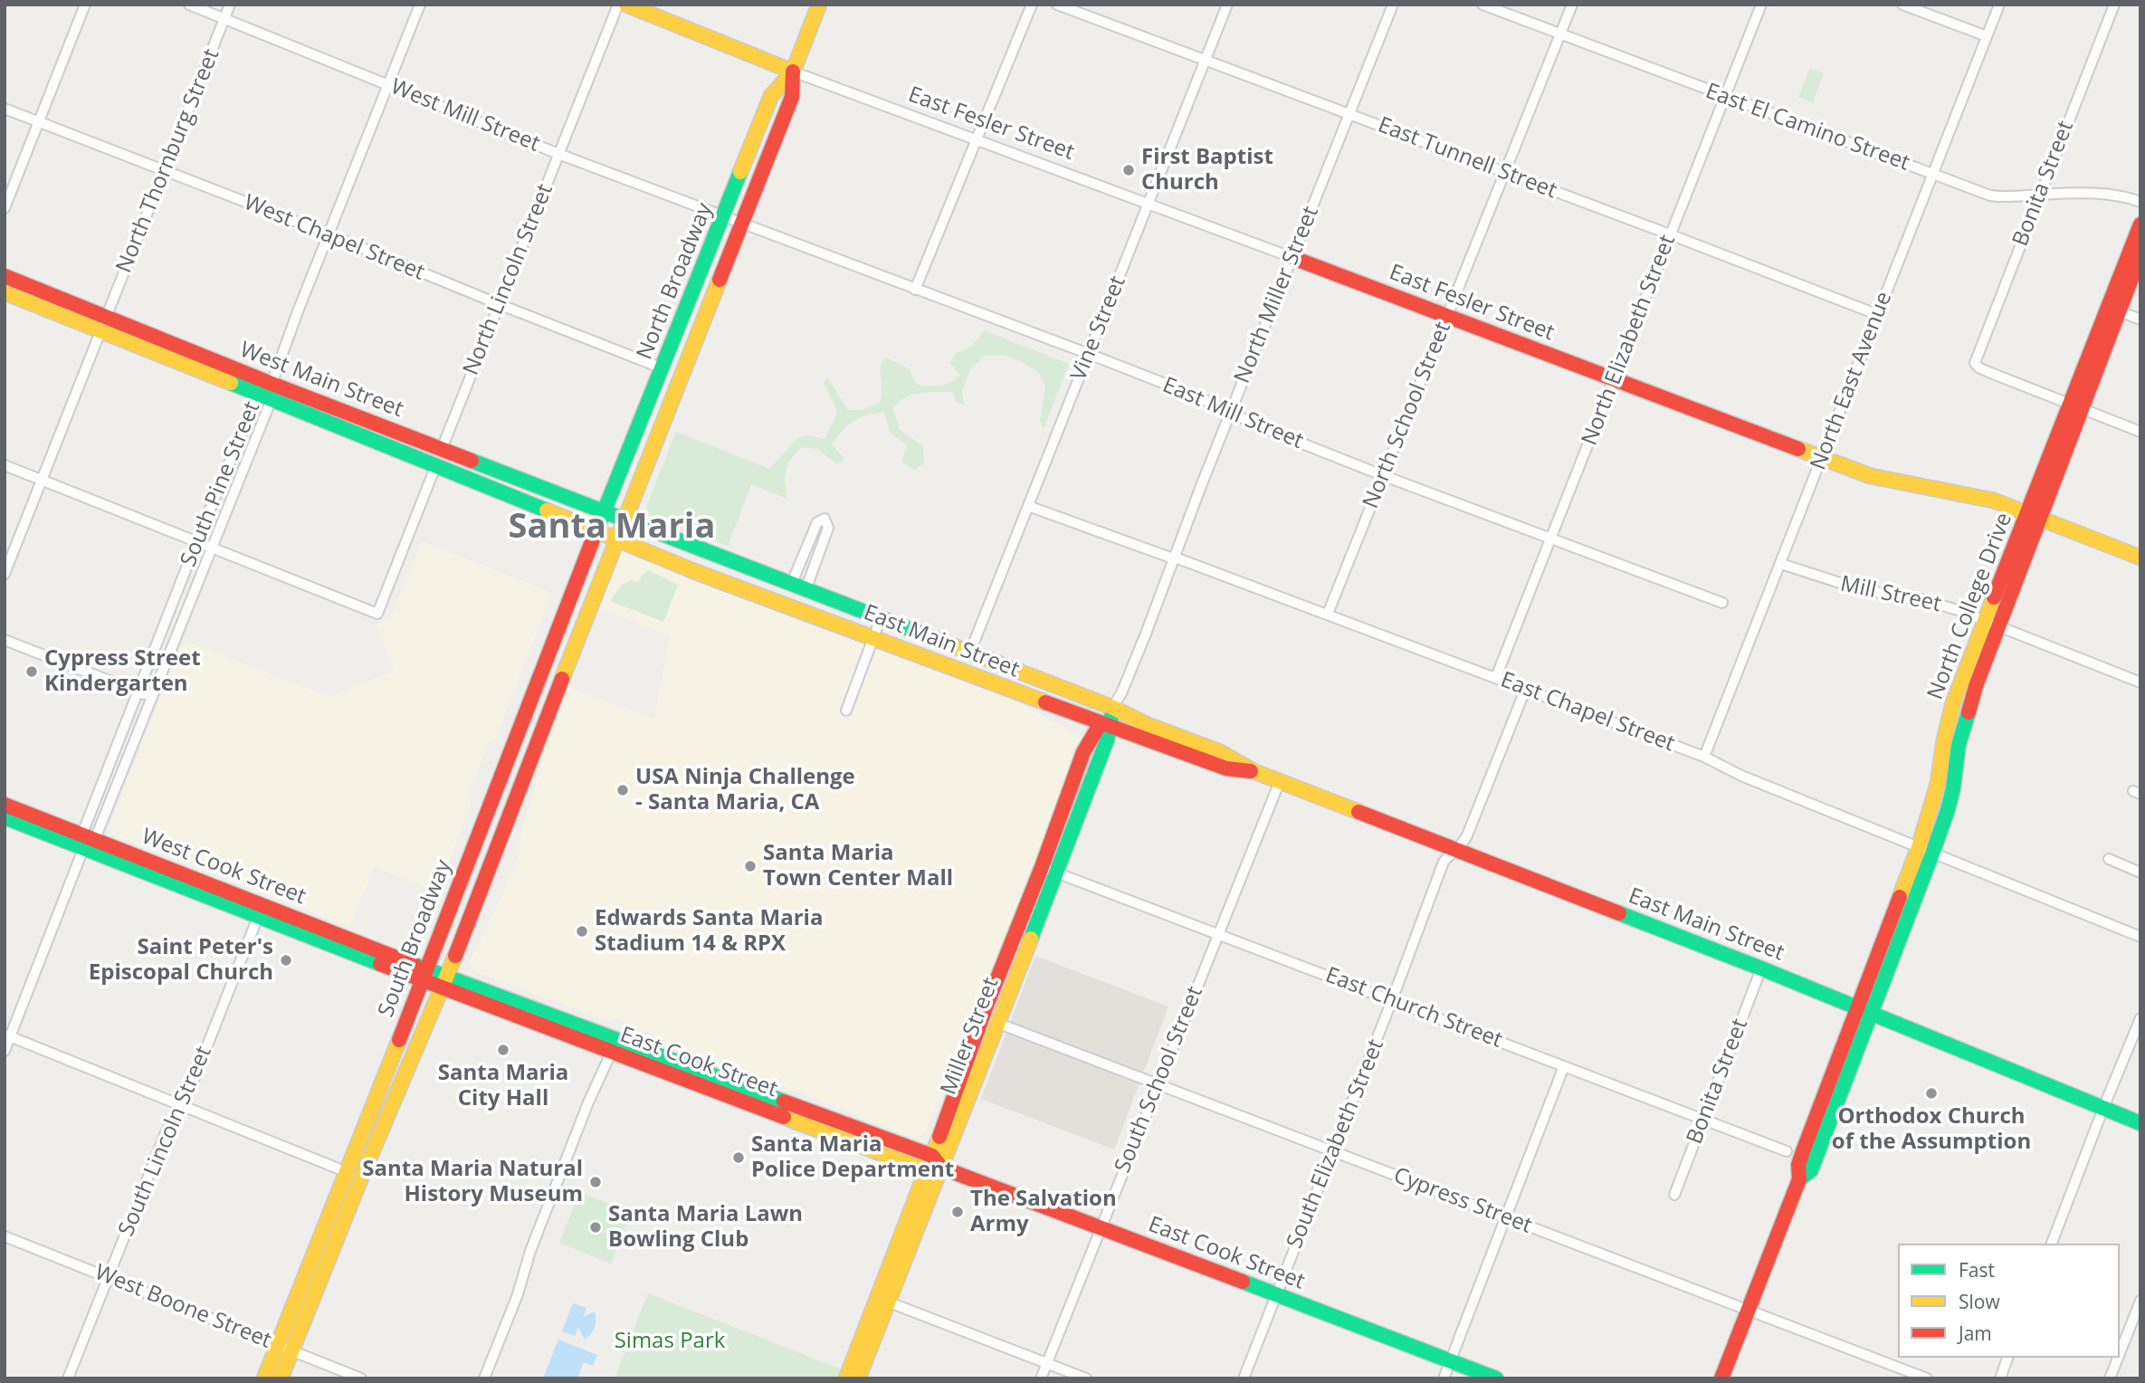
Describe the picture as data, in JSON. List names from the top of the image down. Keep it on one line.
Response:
{"streets":{"main road":["East Fesler Street","North Broadway","West Main Street","North College Drive","East Main Street","West Cook Street","South Broadway","Miller Street","East Cook Street"],"street":["West Mill Street","East El Camino Street","East Tunnell Street","North Thornburg Street","Bonita Street","West Chapel Street","North Lincoln Street","North Miller Street","Vine Street","North Elizabeth Street","North East Avenue","East Mill Street","North School Street","South Pine Street","Mill Street","East Chapel Street","East Church Street","South School Street","South Lincoln Street","South Elizabeth Street","Cypress Street","West Boone Street"]},"crossings":[["West Mill Street","North Thornburg Street"],["West Mill Street","North Lincoln Street"],["West Mill Street","North Broadway"],["West Mill Street","East Mill Street"],["East Fesler Street","North Broadway"],["East Fesler Street","North Miller Street"],["East Fesler Street","Vine Street"],["East Fesler Street","North Elizabeth Street"],["East Fesler Street","North East Avenue"],["East Fesler Street","North School Street"],["East Fesler Street","North College Drive"],["East El Camino Street","Bonita Street"],["East El Camino Street","North Elizabeth Street"],["East El Camino Street","North East Avenue"],["East El Camino Street","North School Street"],["East Tunnell Street","North Miller Street"],["East Tunnell Street","Vine Street"],["East Tunnell Street","North Elizabeth Street"],["East Tunnell Street","North East Avenue"],["East Tunnell Street","North School Street"],["North Thornburg Street","West Chapel Street"],["North Thornburg Street","West Main Street"],["Bonita Street","North College Drive"],["Bonita Street","East Main Street"],["Bonita Street","East Church Street"],["West Chapel Street","North Lincoln Street"],["West Chapel Street","North Broadway"],["North Lincoln Street","West Main Street"],["North Broadway","West Main Street"],["North Broadway","East Mill Street"],["North Broadway","East Main Street"],["North Broadway","South Broadway"],["North Miller Street","East Mill Street"],["North Miller Street","East Main Street"],["North Miller Street","East Chapel Street"],["North Miller Street","Miller Street"],["Vine Street","East Mill Street"],["Vine Street","East Main Street"],["Vine Street","East Chapel Street"],["North Elizabeth Street","East Mill Street"],["North Elizabeth Street","East Chapel Street"],["West Main Street","South Pine Street"],["West Main Street","East Main Street"],["West Main Street","South Broadway"],["North East Avenue","Mill Street"],["North East Avenue","East Chapel Street"],["East Mill Street","North School Street"],["North School Street","East Chapel Street"],["South Pine Street","West Cook Street"],["Mill Street","North College Drive"],["North College Drive","East Main Street"],["North College Drive","East Chapel Street"],["East Main Street","South Broadway"],["East Main Street","Miller Street"],["East Main Street","South School Street"],["East Main Street","South Elizabeth Street"],["West Cook Street","South Broadway"],["West Cook Street","East Cook Street"],["West Cook Street","South Lincoln Street"],["South Broadway","East Cook Street"],["South Broadway","West Boone Street"],["East Church Street","Miller Street"],["East Church Street","South School Street"],["East Church Street","South Elizabeth Street"],["Miller Street","East Cook Street"],["Miller Street","Cypress Street"],["East Cook Street","South School Street"],["East Cook Street","South Elizabeth Street"],["South School Street","Cypress Street"],["South Lincoln Street","West Boone Street"],["South Elizabeth Street","Cypress Street"]],"districts":["Santa Maria"],"parks":["Simas Park"],"places":["First Baptist Church","Cypress Street Kindergarten","USA Ninja Challenge - Santa Maria, CA","Santa Maria Town Center Mall","Edwards Santa Maria Stadium 14 & RPX","Saint Peter's Episcopal Church","Santa Maria City Hall","Orthodox Church of the Assumption","Santa Maria Police Department","Santa Maria Natural History Museum","The Salvation Army","Santa Maria Lawn Bowling Club"],"legend":["Fast","Slow","Jam"]}
